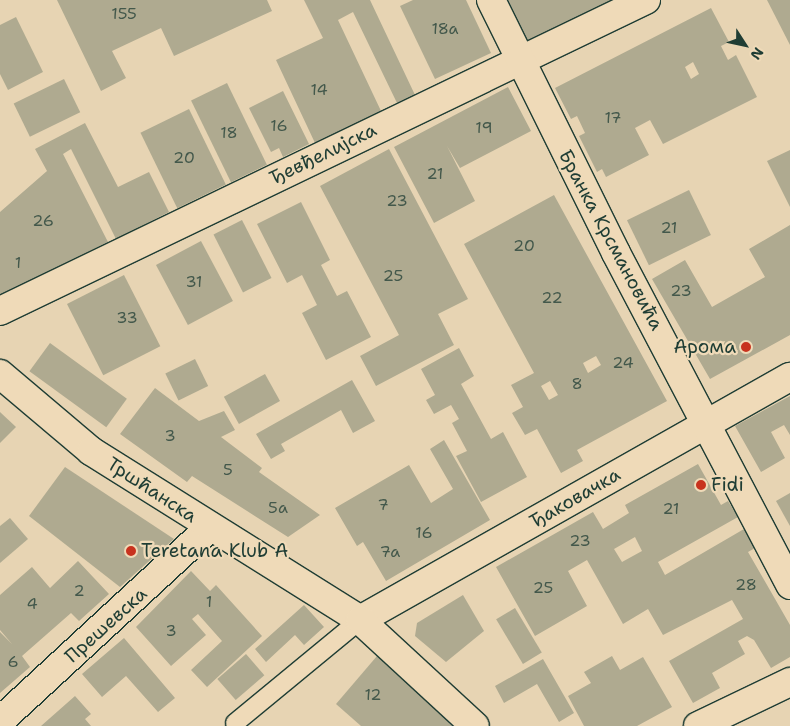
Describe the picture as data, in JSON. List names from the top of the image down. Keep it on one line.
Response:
{"streets":{"street":["Ђевђелијска","Бранка Крсмановића","Тршћанска","Ђаковачка","Прешевска"]},"crossings":[["Ђевђелијска","Бранка Крсмановића"],["Бранка Крсмановића","Ђаковачка"],["Тршћанска","Ђаковачка"],["Тршћанска","Прешевска"]],"places":["Арома","Fidi","Teretana Klub A"],"house_numbers":["155","18a","14","17","16","19","18","20","21","23","26","21","20","1","25","31","23","22","33","24","8","3","5","7","5a","21","16","23","7a","28","25","2","1","4","3","6","12"],"north":"bottom right"}
